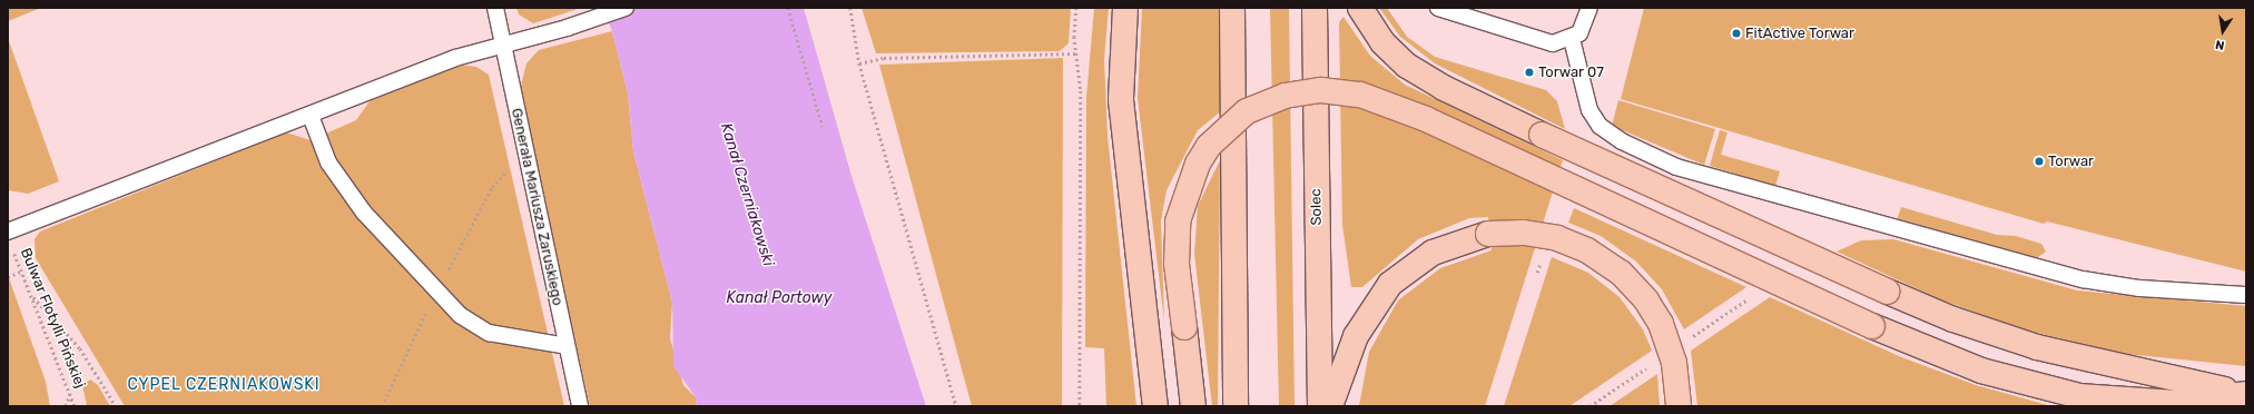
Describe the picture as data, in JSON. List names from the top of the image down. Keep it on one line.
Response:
{"streets":{"main road":["Solec"],"lane":["Generała Mariusza Zaruskiego"],"path":["Bulwar Flotylli Pińskiej"]},"districts":["CYPEL CZERNIAKOWSKI"],"water":["Kanał Czerniakowski","Kanał Portowy"],"places":["FitActive Torwar","Torwar 07","Torwar"],"north":"bottom"}
